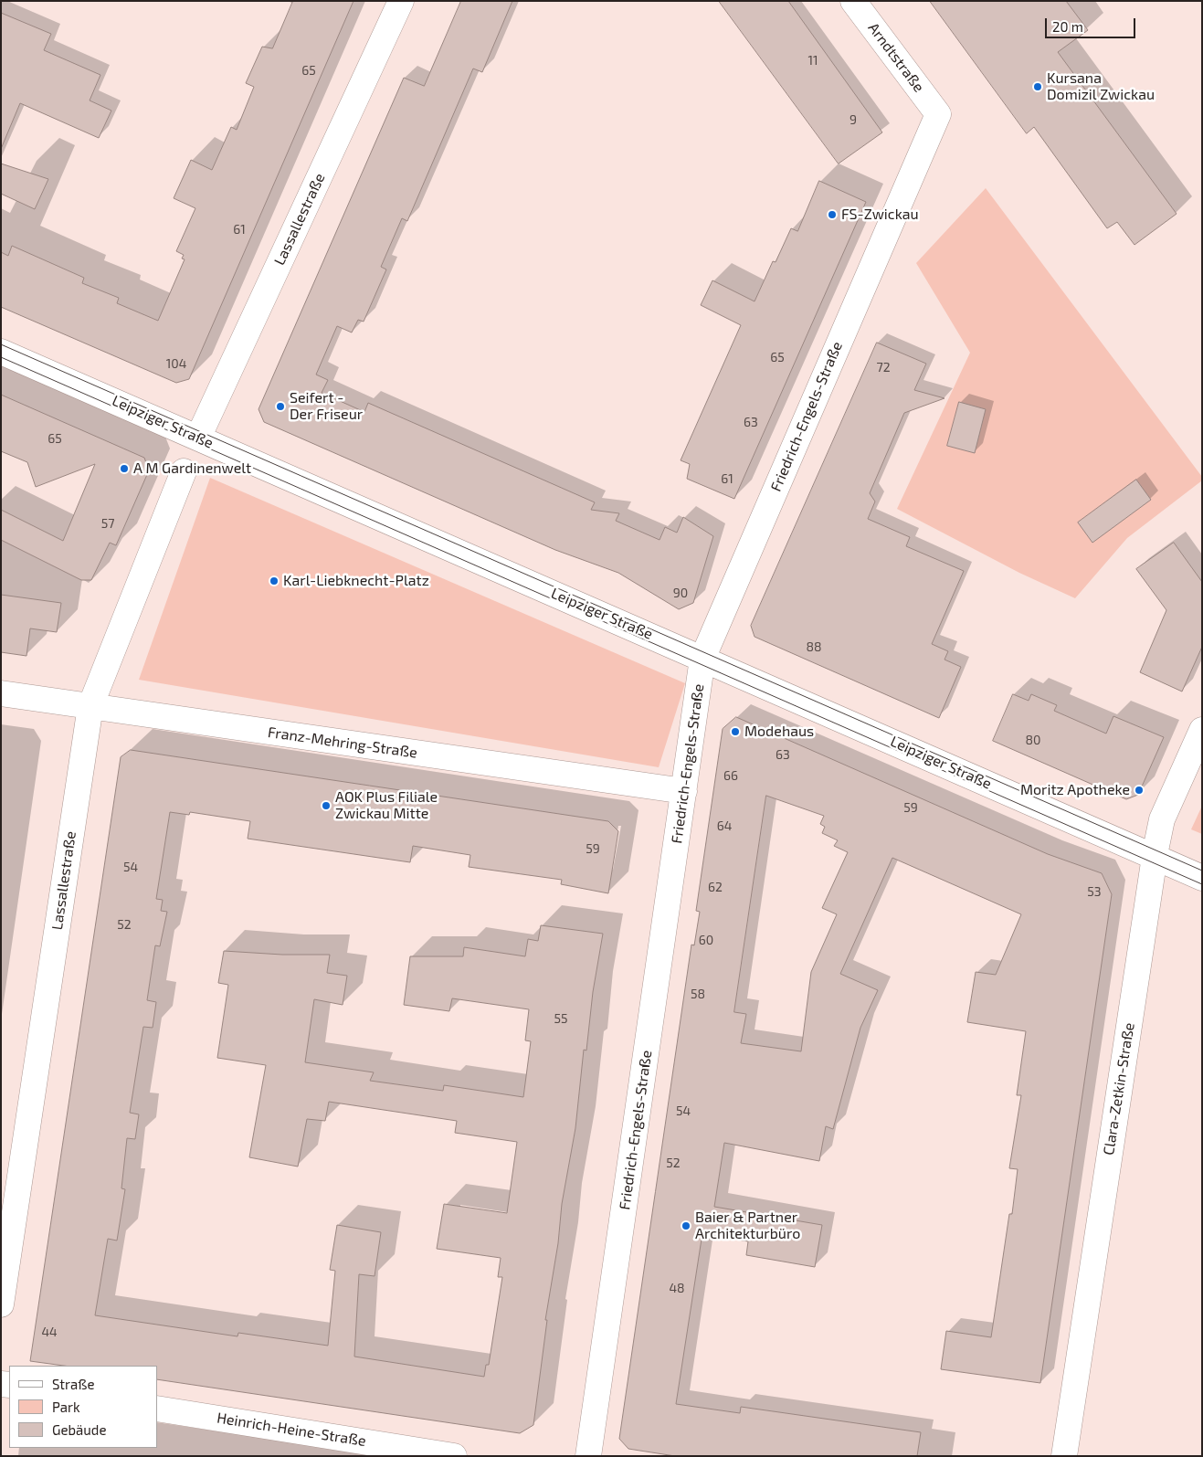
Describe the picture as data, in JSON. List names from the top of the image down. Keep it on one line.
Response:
{"streets":{"street":["Arndtstraße","Lassallestraße","Friedrich-Engels-Straße","Leipziger Straße","Franz-Mehring-Straße","Clara-Zetkin-Straße","Heinrich-Heine-Straße"]},"crossings":[["Arndtstraße","Friedrich-Engels-Straße"],["Lassallestraße","Leipziger Straße"],["Lassallestraße","Franz-Mehring-Straße"],["Friedrich-Engels-Straße","Leipziger Straße"],["Friedrich-Engels-Straße","Franz-Mehring-Straße"],["Leipziger Straße","Clara-Zetkin-Straße"]],"places":["Kursana Domizil Zwickau","FS-Zwickau","Seifert - Der Friseur","A M Gardinenwelt","Karl-Liebknecht-Platz","Modehaus","Moritz Apotheke","AOK Plus Filiale Zwickau Mitte","Baier & Partner Architekturbüro"],"house_numbers":["11","65","9","61","65","104","72","63","65","61","57","90","88","80","63","66","59","64","59","54","62","53","52","60","58","55","54","52","48","44"],"legend":["Straße","Park","Gebäude"],"scale_bar":"20 m"}
